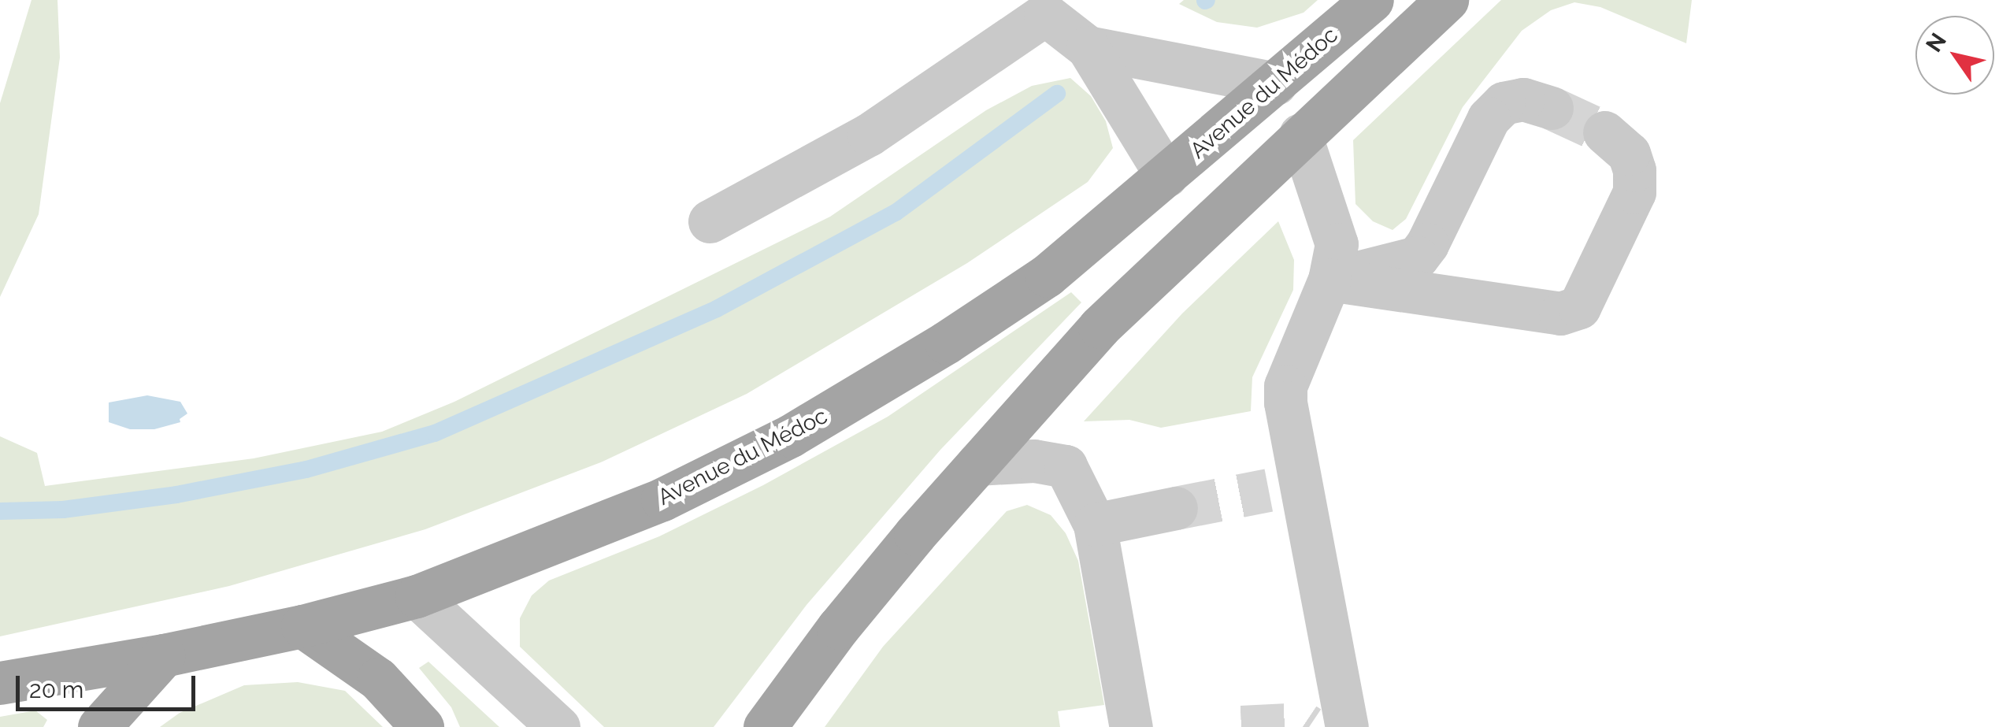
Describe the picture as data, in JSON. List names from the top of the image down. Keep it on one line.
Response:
{"streets":{"main road":["Avenue du Médoc"]},"scale_bar":"20 m","north":"top left"}
